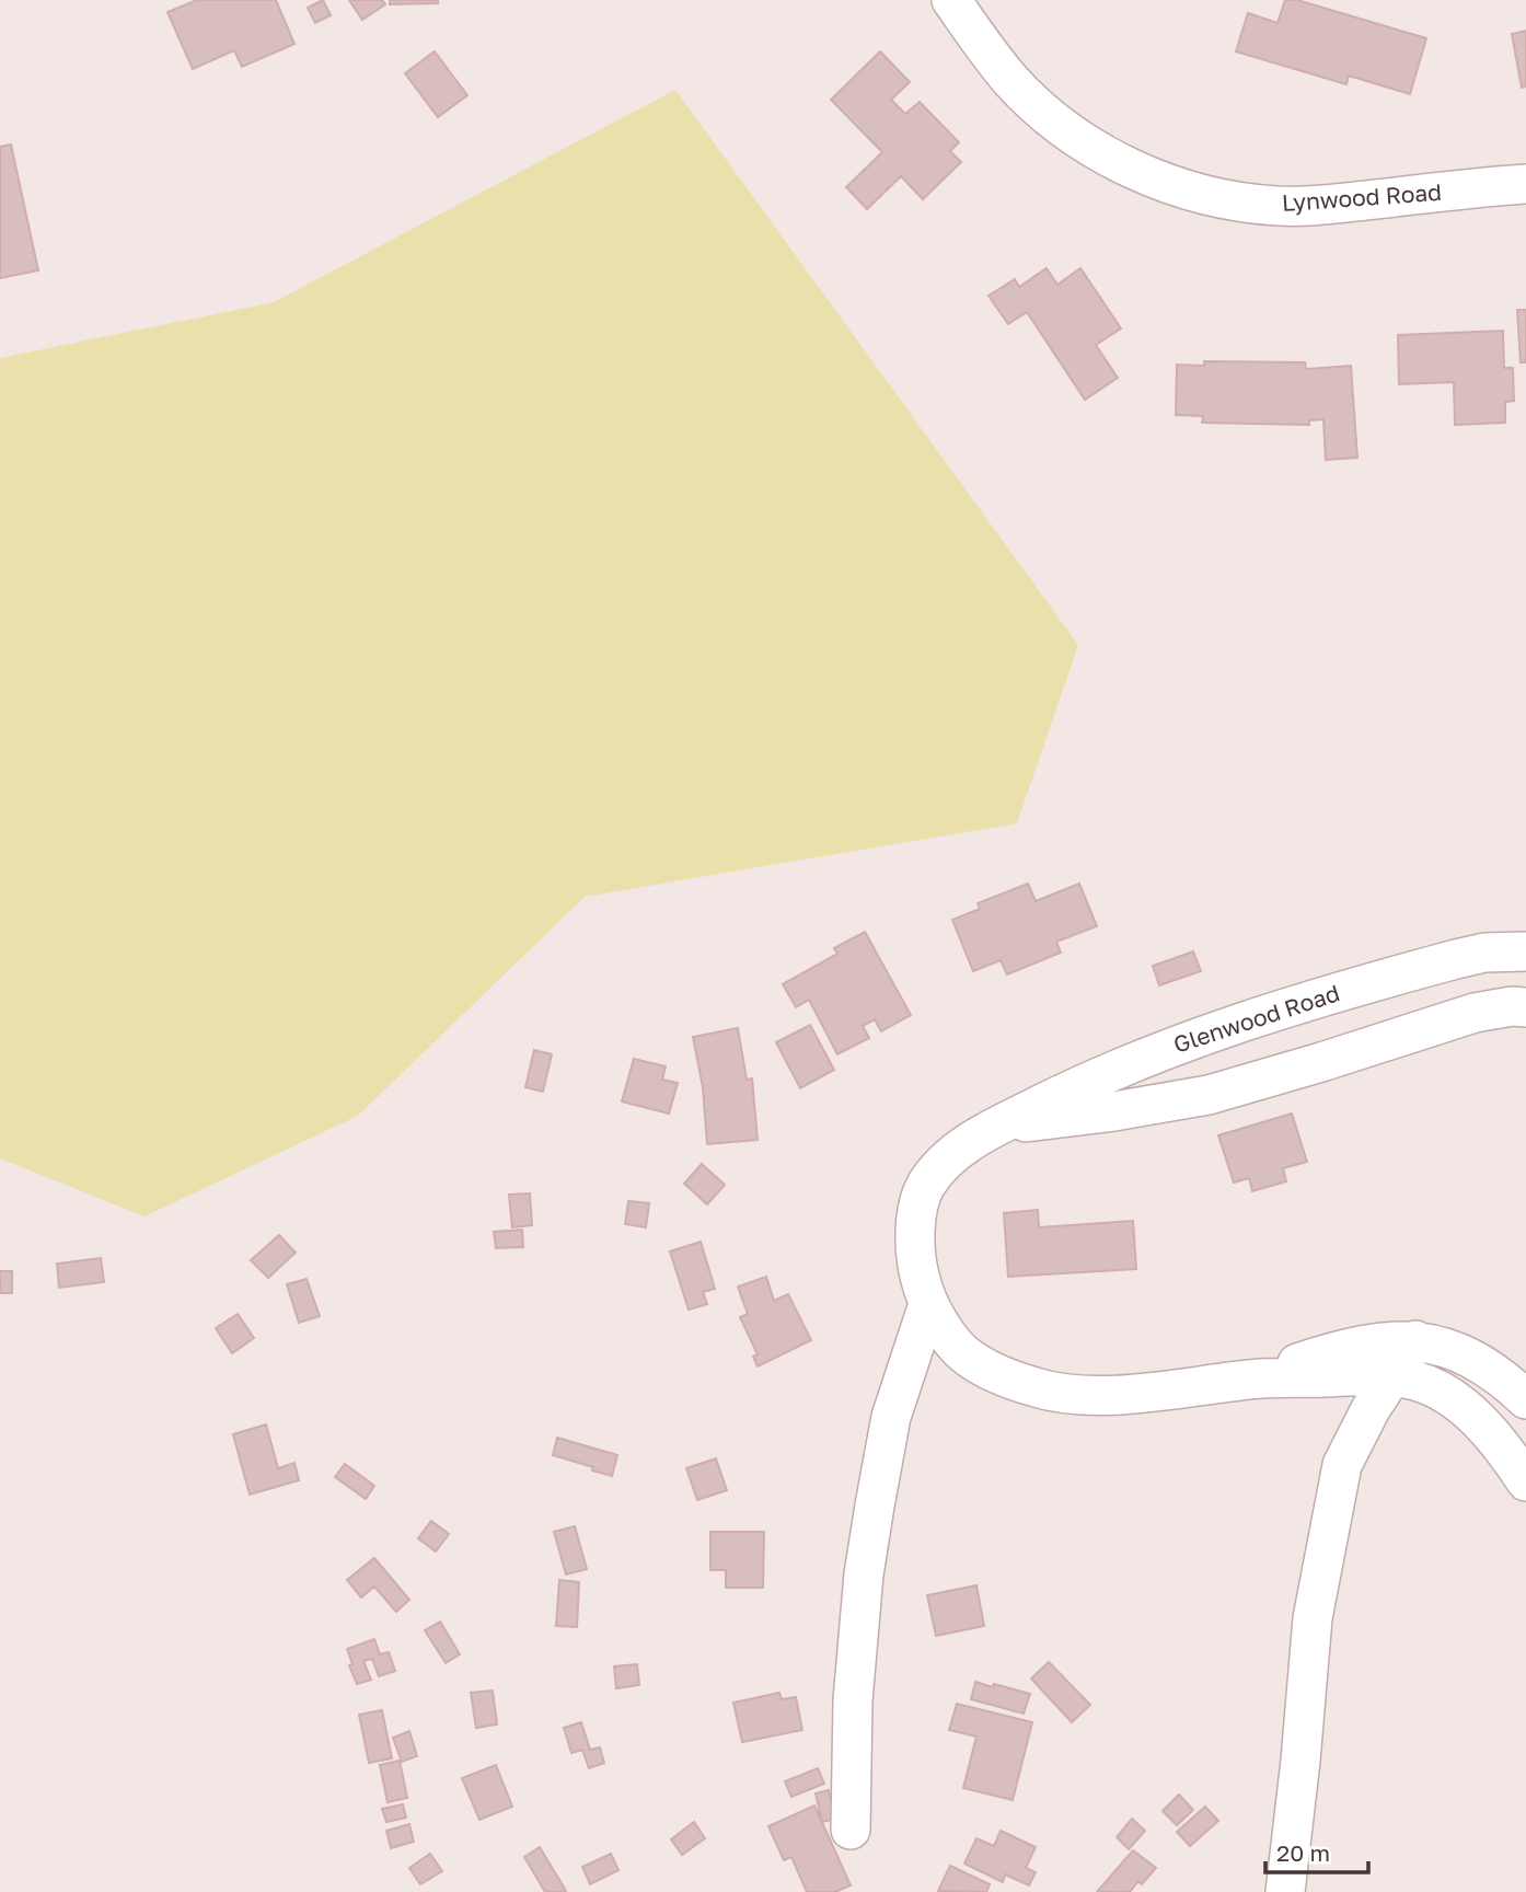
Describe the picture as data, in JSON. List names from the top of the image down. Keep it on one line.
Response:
{"streets":{"street":["Lynwood Road","Glenwood Road"]},"scale_bar":"20 m"}
